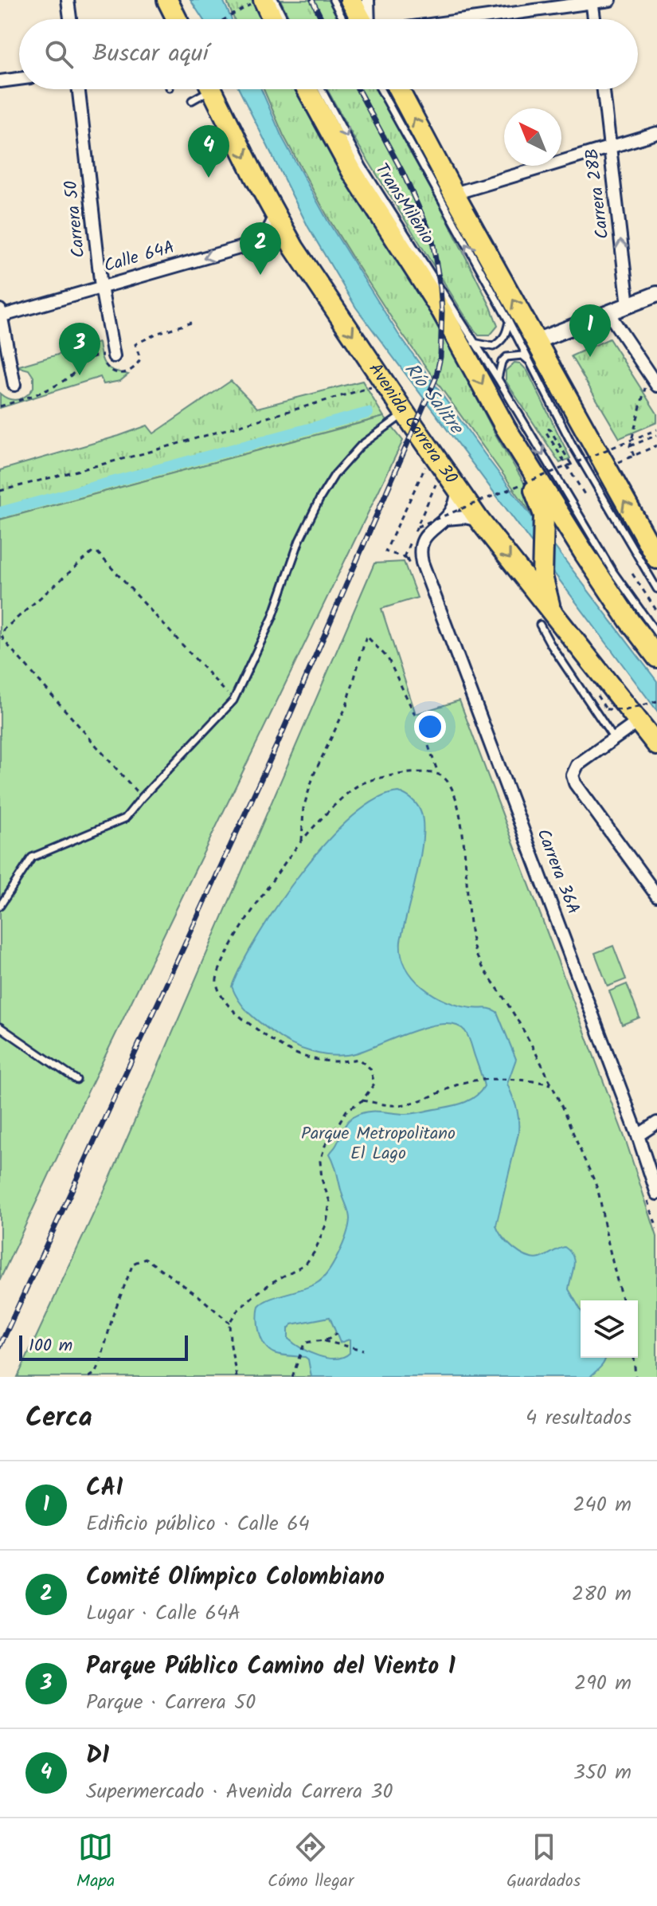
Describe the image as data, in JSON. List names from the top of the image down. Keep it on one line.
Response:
{"streets":{"highway":["Avenida Carrera 30"],"street":["Carrera 28B","Carrera 50","Calle 64A","Carrera 36A"],"lane":["TransMilenio"]},"crossings":[["Carrera 50","Calle 64A"],["Calle 64A","Avenida Carrera 30"]],"one_way":["Carrera 28B","Calle 64A"],"water":["Río Salitre"],"parks":["Parque Metropolitano El Lago"],"scale_bar":"100 m","north":"top left","page":{"search":"Buscar aquí","pins":["4","2","1","3"],"scale":"100 m","heading":["Cerca","4 resultados"],"list":[{"mark":"1","name":"CAI","note":"Edificio público · Calle 64","value":"240 m"},{"mark":"2","name":"Comité Olímpico Colombiano","note":"Lugar · Calle 64A","value":"280 m"},{"mark":"3","name":"Parque Público Camino del Viento 1","note":"Parque · Carrera 50","value":"290 m"},{"mark":"4","name":"D1","note":"Supermercado · Avenida Carrera 30","value":"350 m"}],"nav":["Mapa","Cómo llegar","Guardados"]}}
